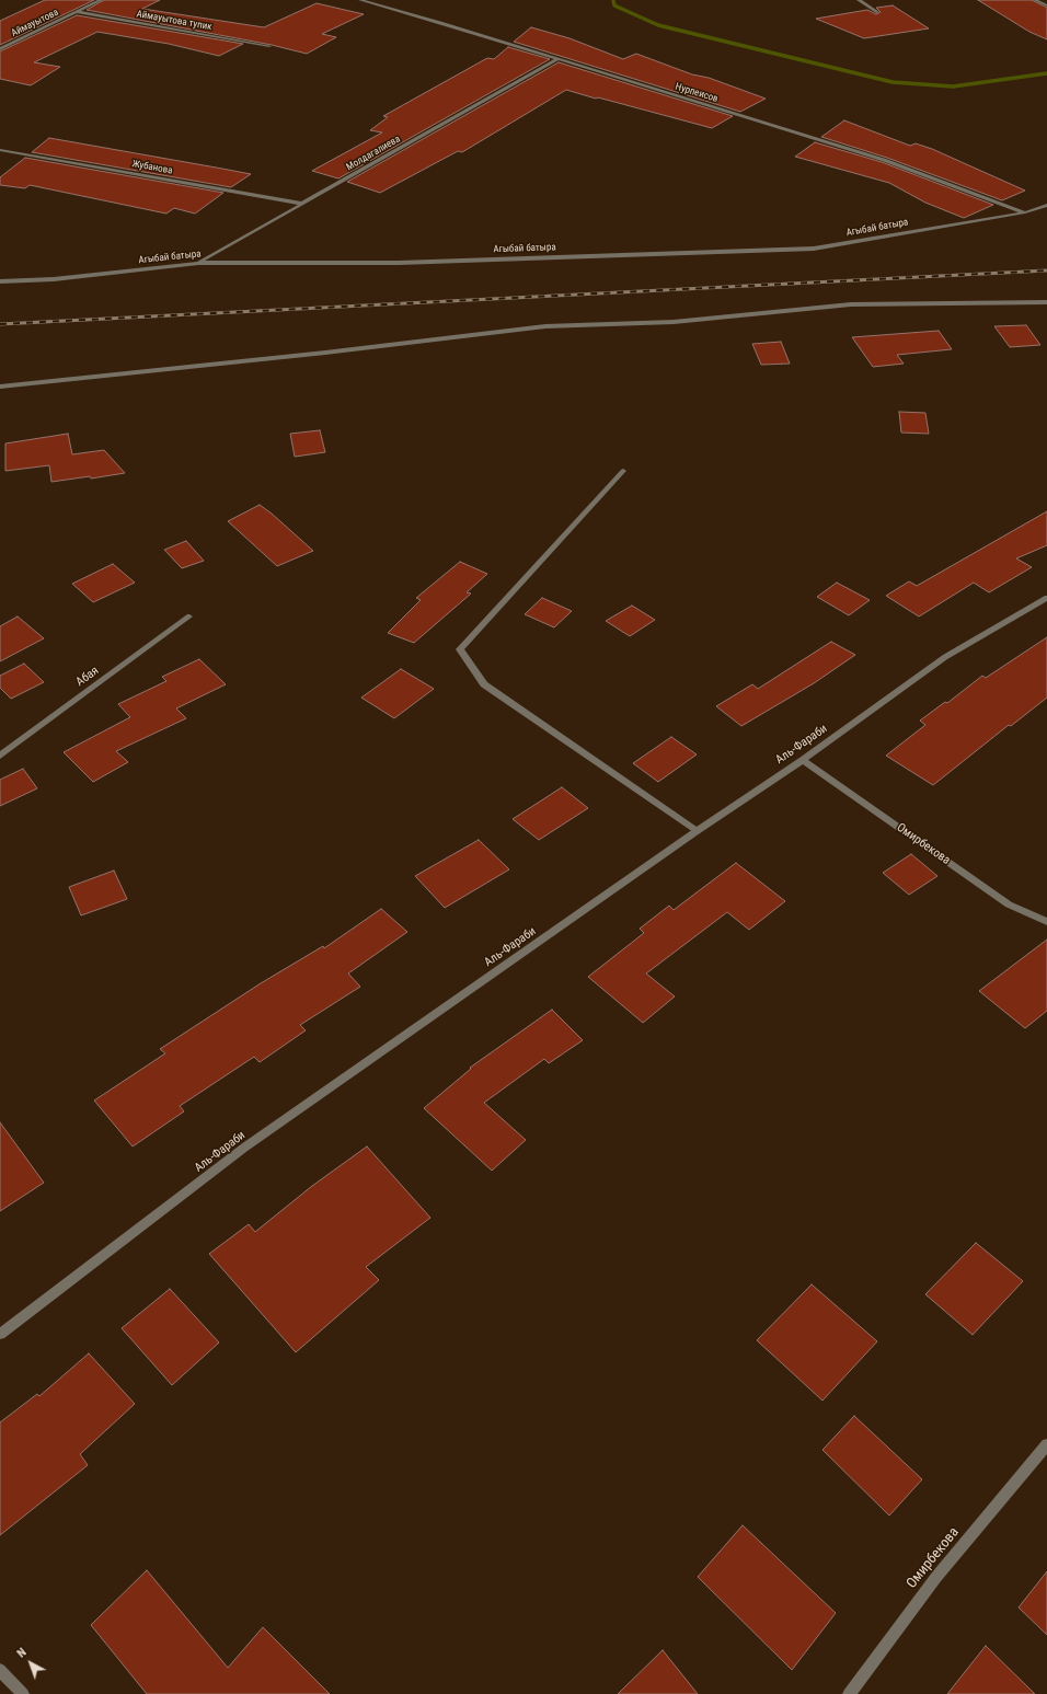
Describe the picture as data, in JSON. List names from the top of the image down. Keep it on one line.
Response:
{"streets":{"street":["Аймауытова тупик","Аймауытова","Нурпеисов","Молдагалиева","Жубанова","Агыбай батыра","Абая","Аль-Фараби","Омирбекова"]},"crossings":[["Аймауытова тупик","Аймауытова"],["Нурпеисов","Молдагалиева"],["Нурпеисов","Агыбай батыра"],["Молдагалиева","Жубанова"],["Молдагалиева","Агыбай батыра"],["Аль-Фараби","Омирбекова"]],"north":"top left"}
